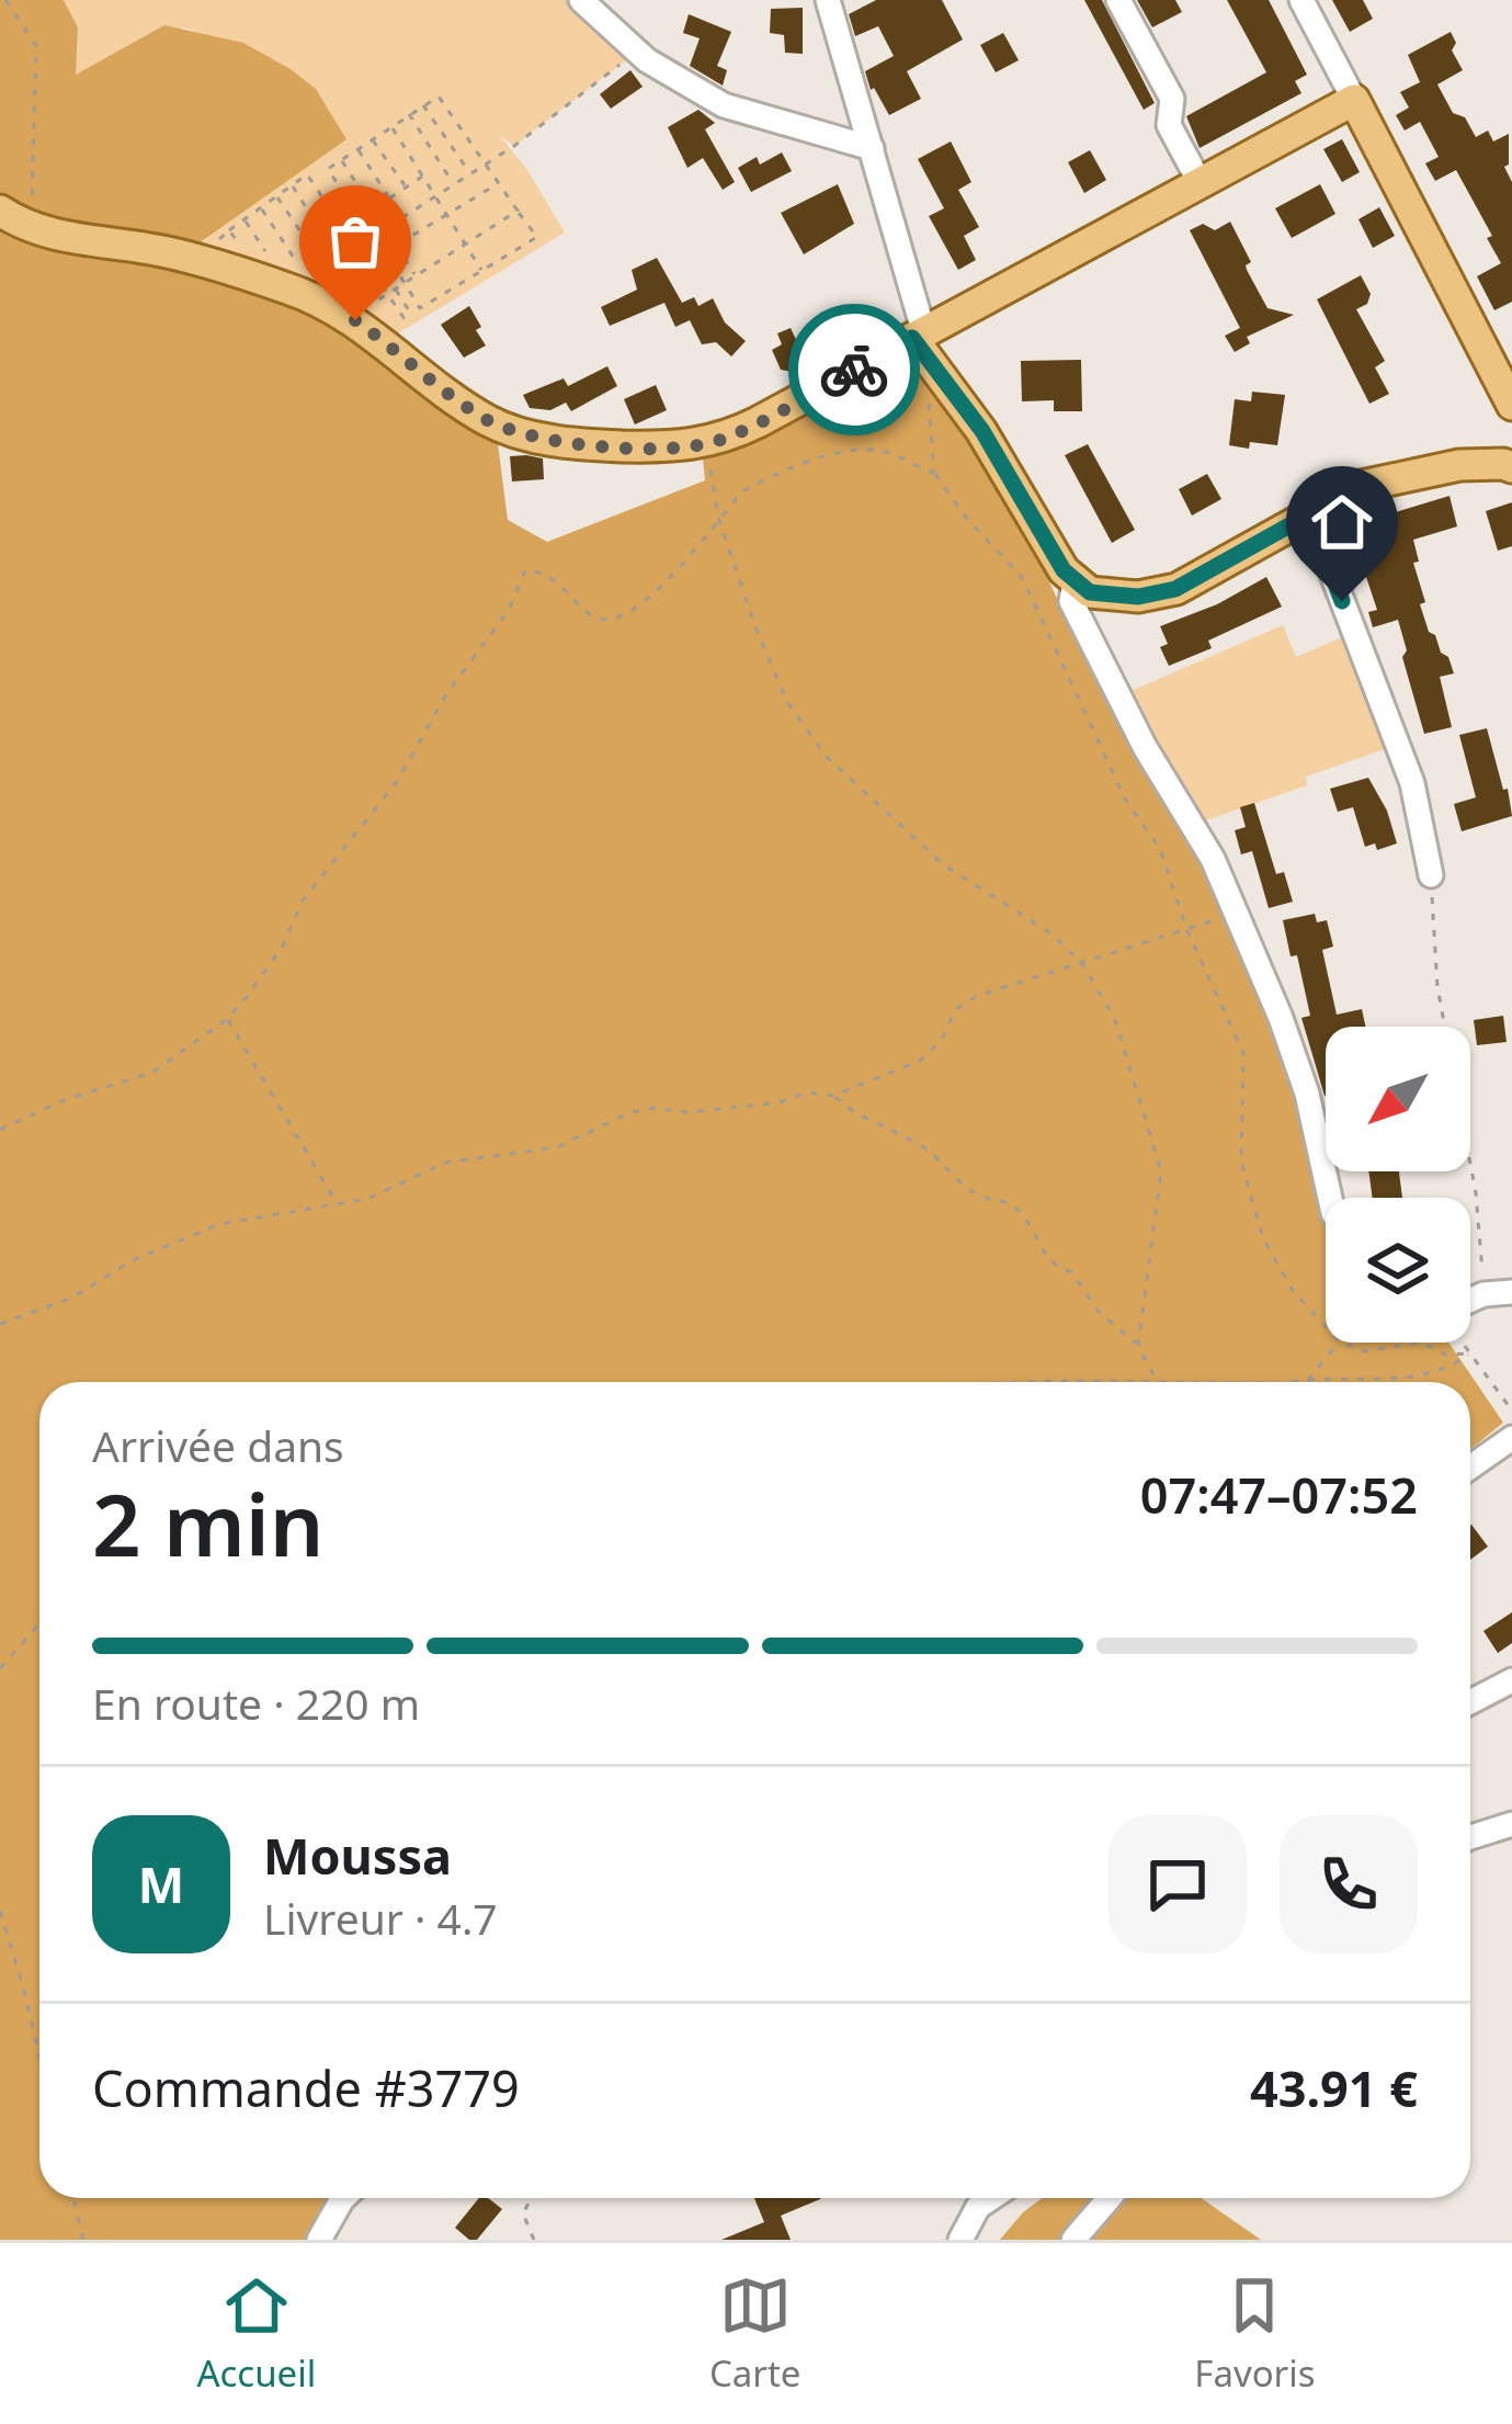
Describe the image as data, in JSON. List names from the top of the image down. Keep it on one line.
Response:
{"north":"bottom left","page":{"heading":["2 min","Arrivée dans","07:47–07:52"],"panel":["Moussa","Livreur · 4.7","Commande #3779","43.91 €"],"bar":"En route · 220 m","round":"M","tabs":["Accueil","Carte","Favoris"]}}
